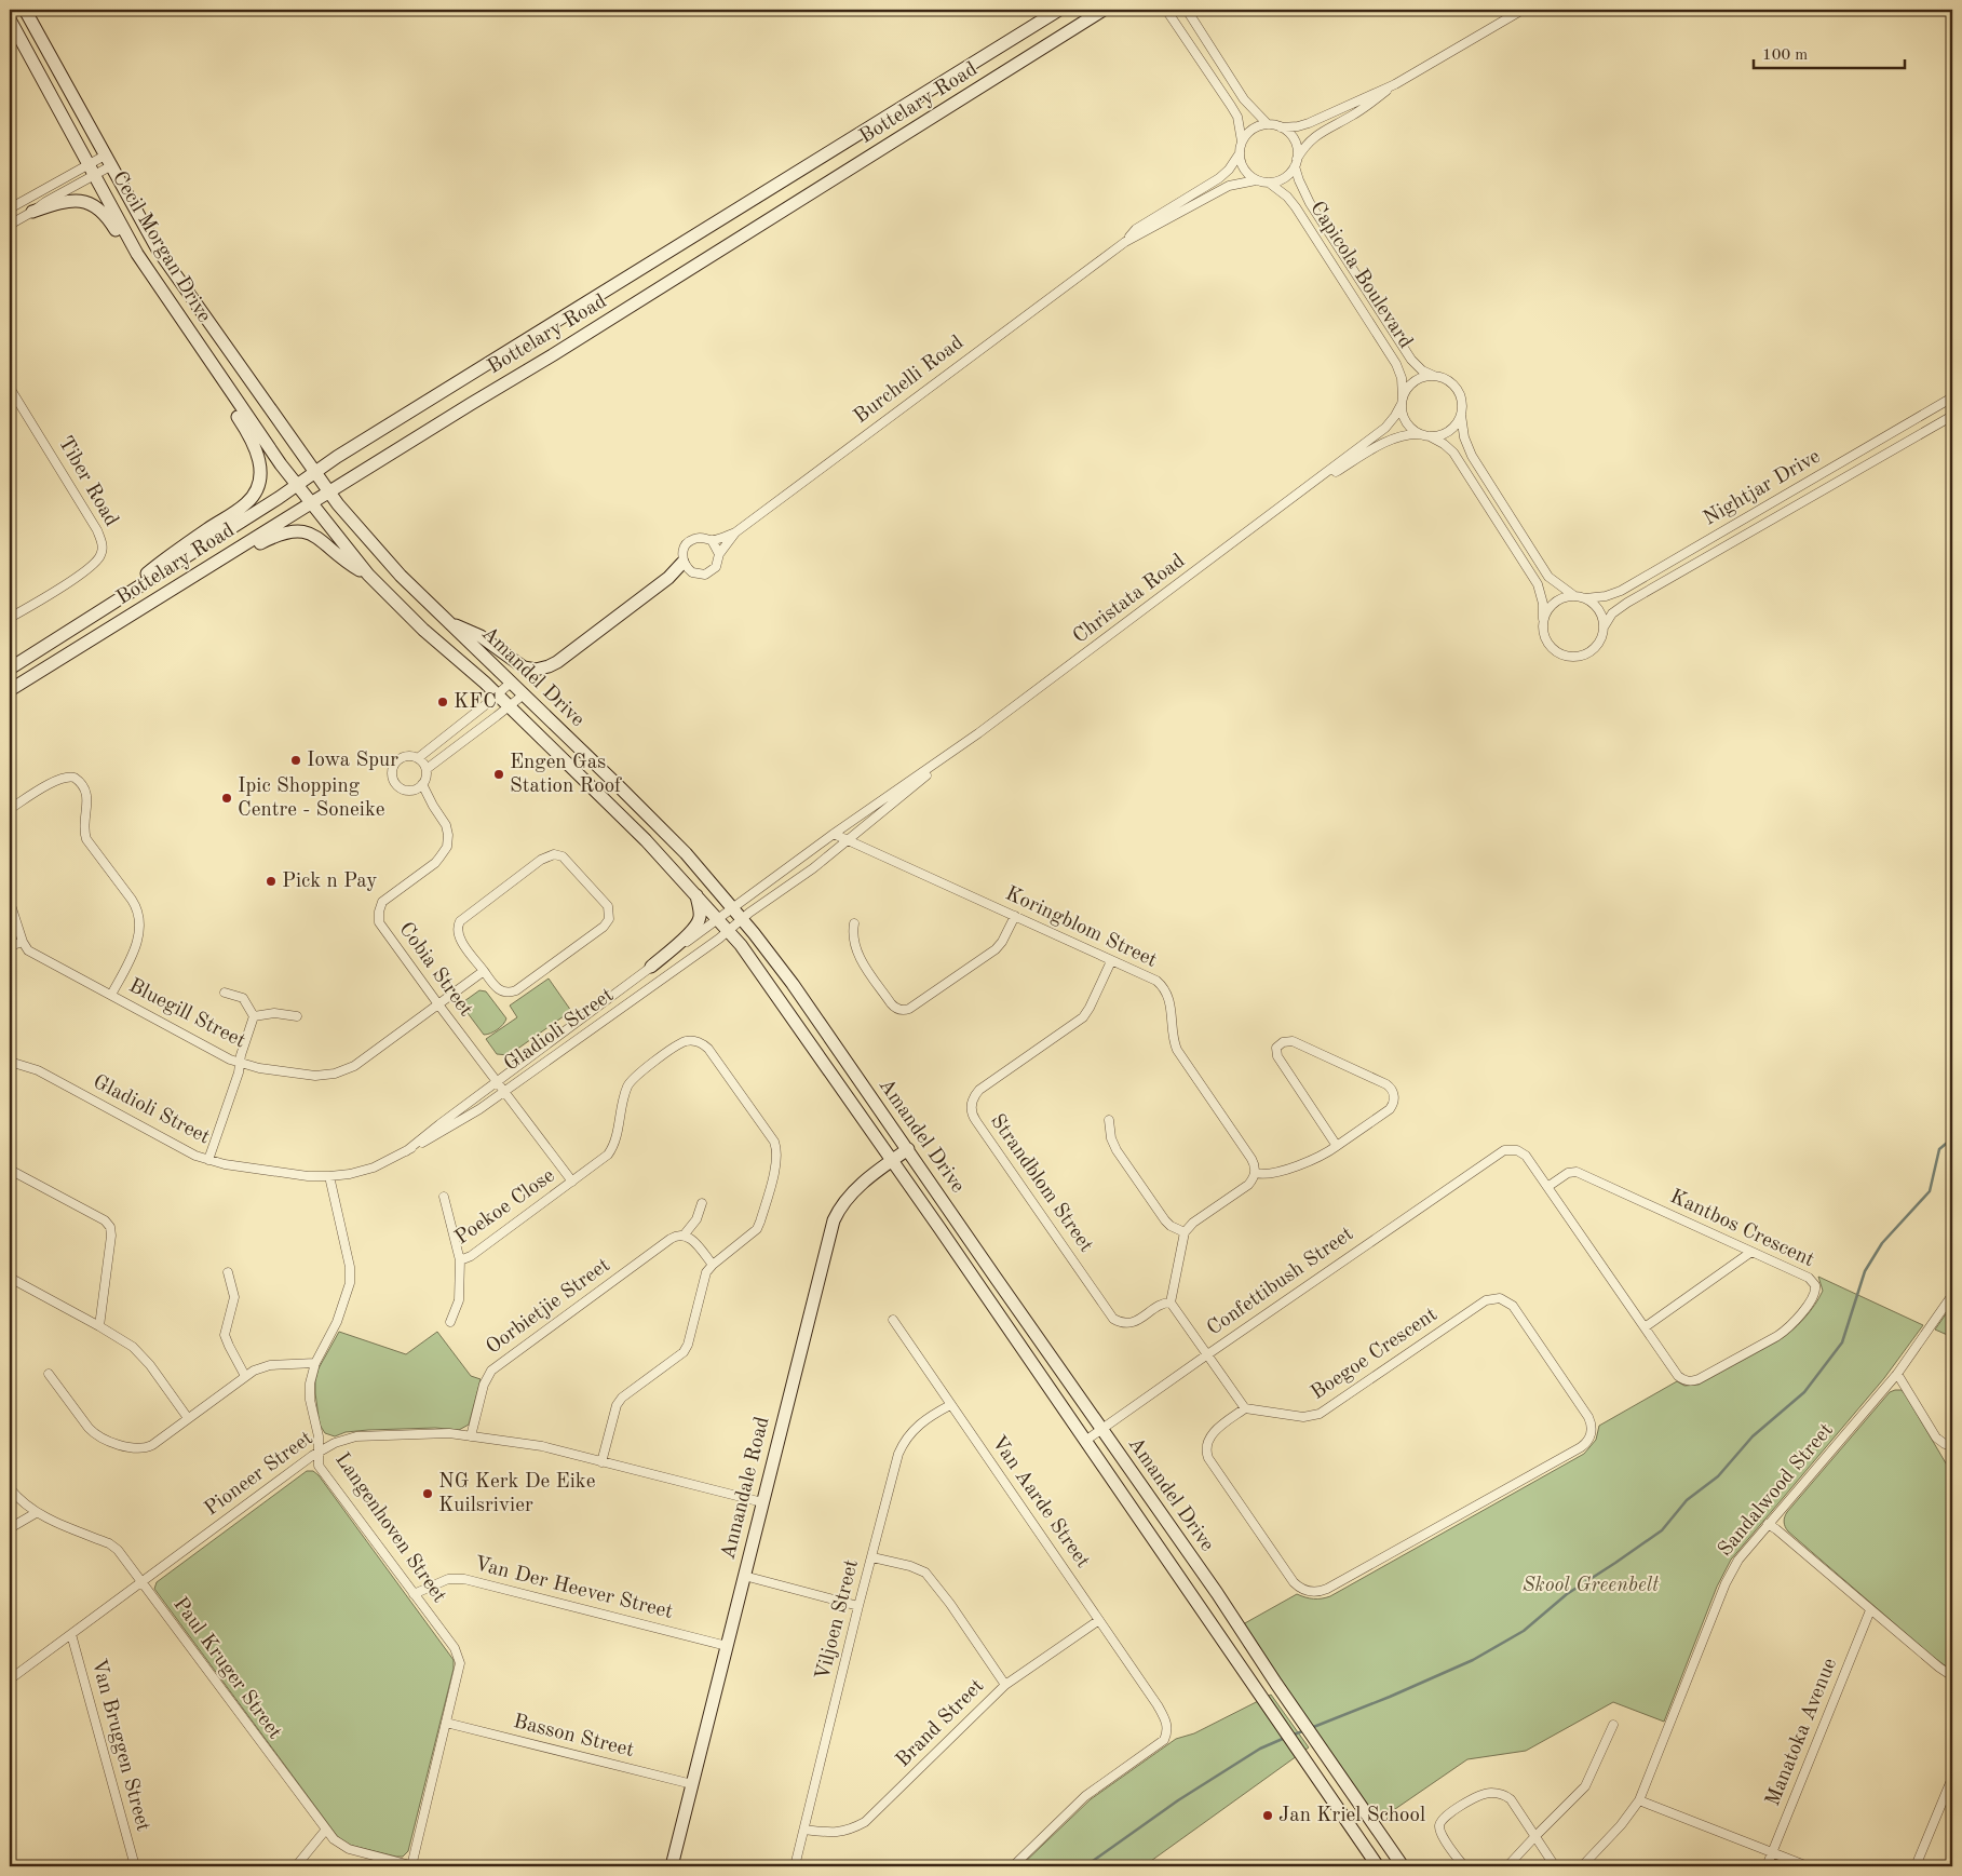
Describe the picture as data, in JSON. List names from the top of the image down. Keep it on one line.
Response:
{"streets":{"street":["Bottelary Road","Cecil Morgan Drive","Capicola Boulevard","Burchelli Road","Tiber Road","Nightjar Drive","Christata Road","Amandel Drive","Koringblom Street","Cobia Street","Bluegill Street","Gladioli Street","Strandblom Street","Poekoe Close","Kantbos Crescent","Confettibush Street","Oorbietjie Street","Boegoe Crescent","Pioneer Street","Annandale Road","Sandalwood Street","Van Aarde Street","Langenhoven Street","Van Der Heever Street","Viljoen Street","Paul Kruger Street","Brand Street","Manatoka Avenue","Basson Street","Van Bruggen Street"]},"crossings":[["Bottelary Road","Cecil Morgan Drive"],["Bottelary Road","Amandel Drive"],["Cecil Morgan Drive","Amandel Drive"],["Capicola Boulevard","Burchelli Road"],["Capicola Boulevard","Christata Road"],["Christata Road","Koringblom Street"],["Amandel Drive","Gladioli Street"],["Amandel Drive","Confettibush Street"],["Amandel Drive","Annandale Road"],["Koringblom Street","Strandblom Street"],["Cobia Street","Bluegill Street"],["Cobia Street","Gladioli Street"],["Cobia Street","Poekoe Close"],["Gladioli Street","Langenhoven Street"],["Kantbos Crescent","Confettibush Street"],["Oorbietjie Street","Pioneer Street"],["Pioneer Street","Annandale Road"],["Pioneer Street","Langenhoven Street"],["Pioneer Street","Paul Kruger Street"],["Pioneer Street","Van Bruggen Street"],["Annandale Road","Van Der Heever Street"],["Annandale Road","Basson Street"],["Van Aarde Street","Viljoen Street"],["Van Aarde Street","Brand Street"],["Langenhoven Street","Van Der Heever Street"],["Langenhoven Street","Paul Kruger Street"],["Langenhoven Street","Basson Street"],["Viljoen Street","Brand Street"]],"parks":["Skool Greenbelt"],"places":["KFC","Iowa Spur","Engen Gas Station Roof","Ipic Shopping Centre - Soneike","Pick n Pay","NG Kerk De Eike Kuilsrivier","Jan Kriel School"],"scale_bar":"100 m"}
